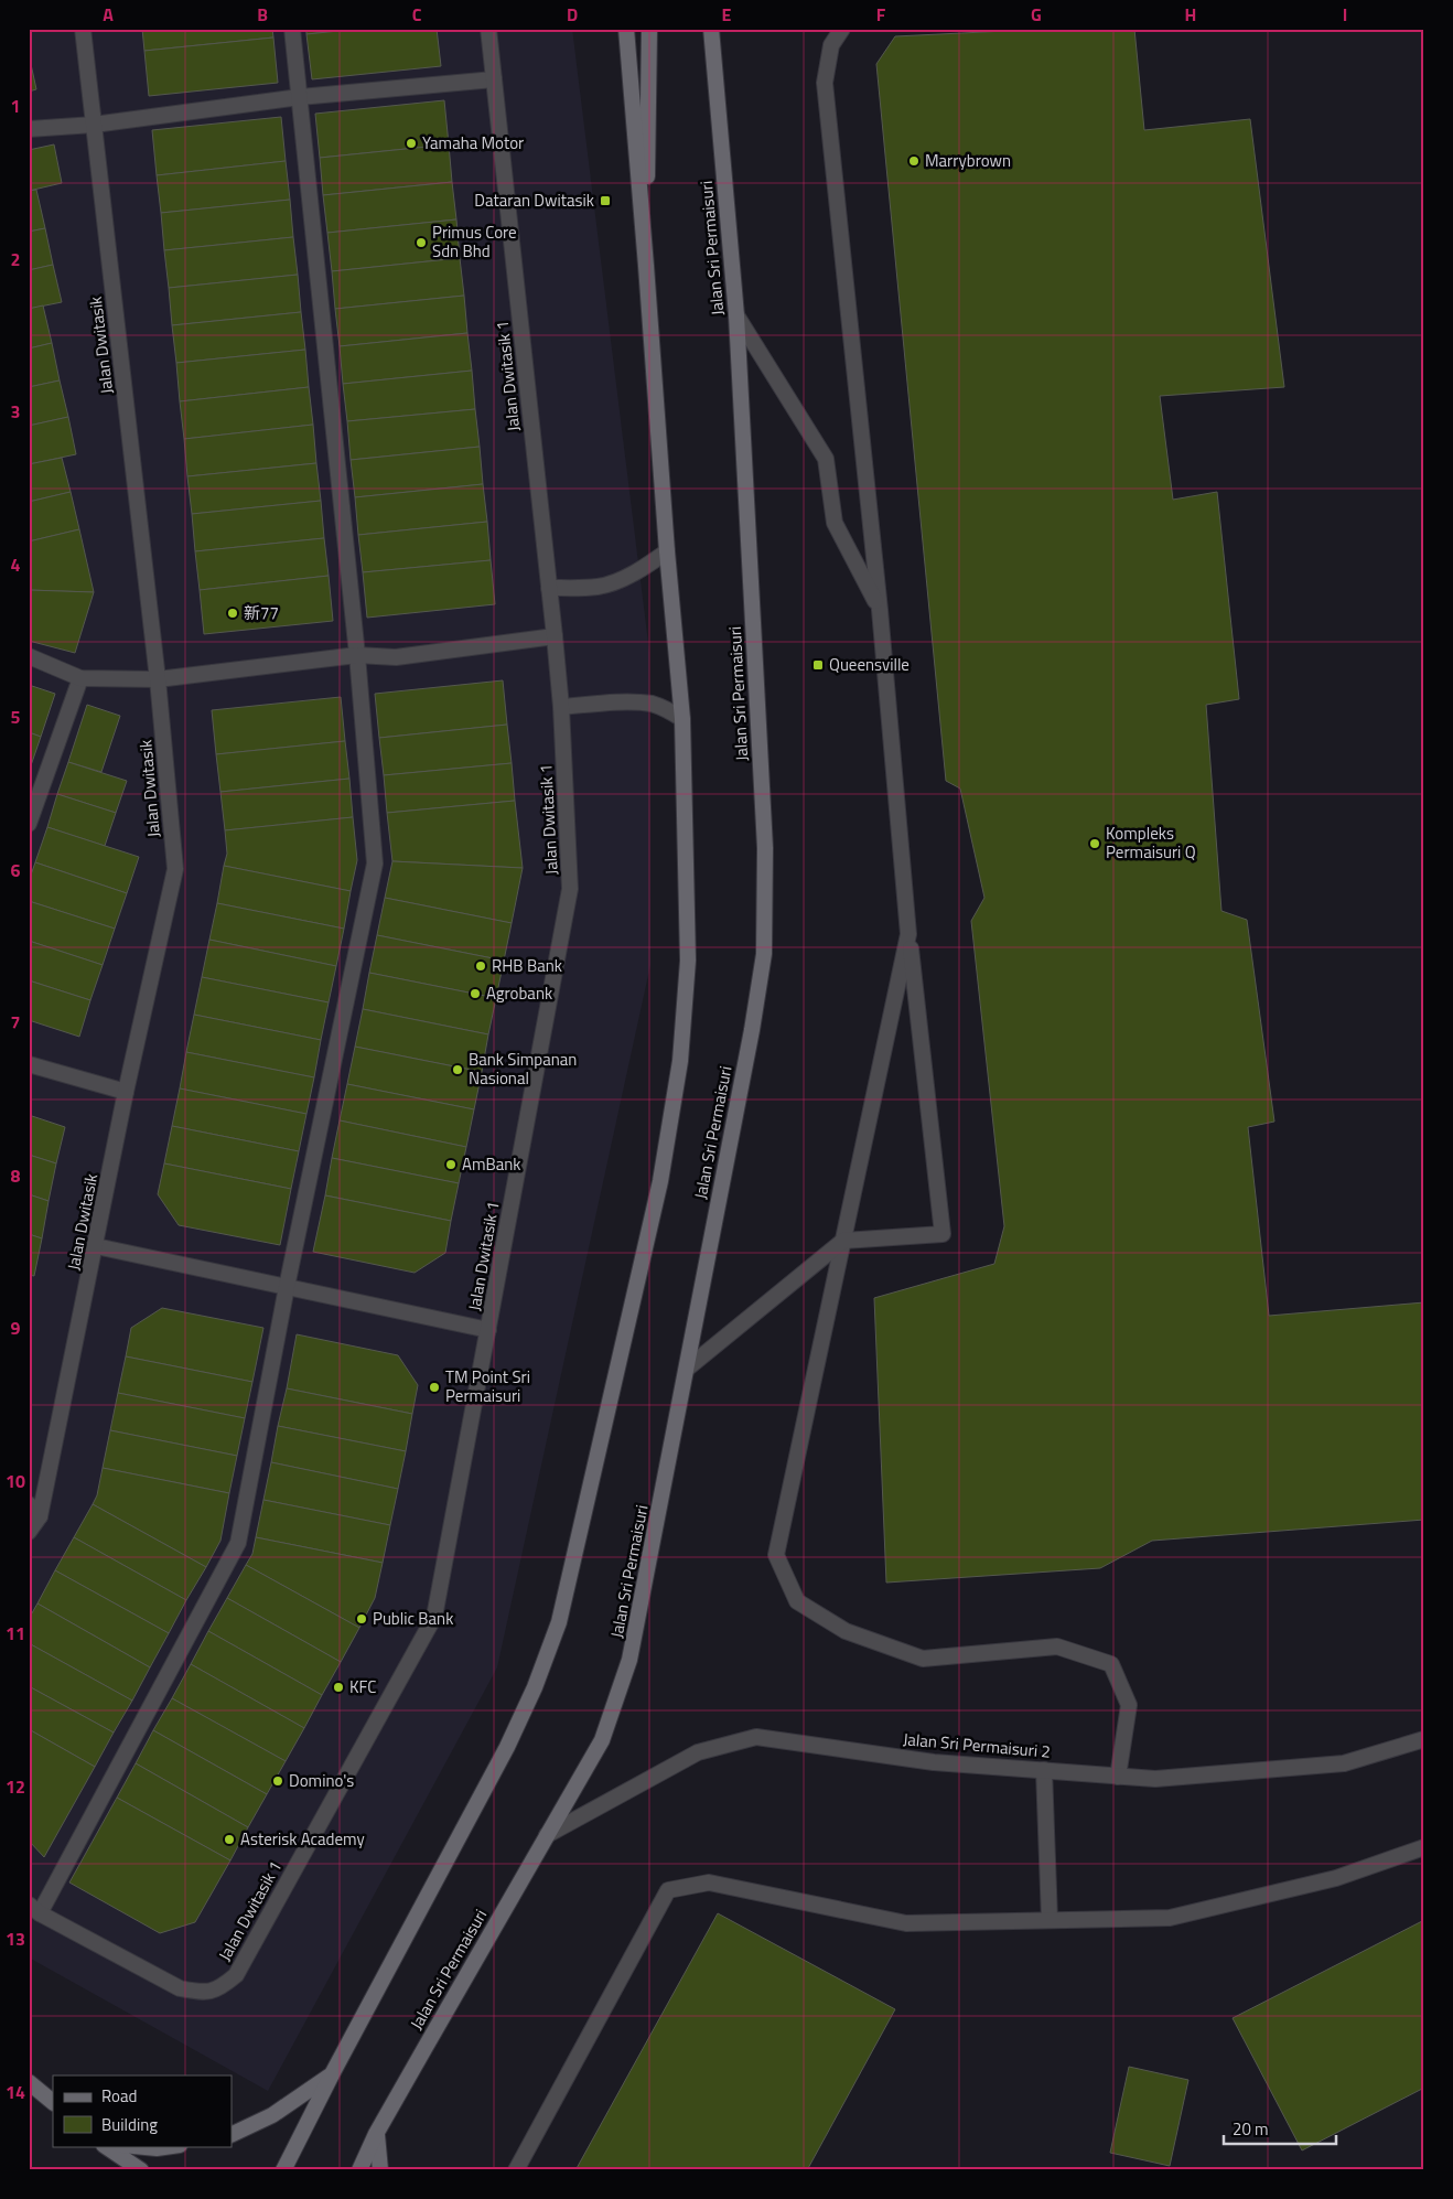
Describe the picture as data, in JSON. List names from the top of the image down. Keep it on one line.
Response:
{"streets":{"main road":["Jalan Sri Permaisuri"],"street":["Jalan Dwitasik","Jalan Dwitasik 1","Jalan Sri Permaisuri 2"]},"crossings":[["Jalan Sri Permaisuri","Jalan Sri Permaisuri 2"]],"places":{"other":["Yamaha Motor","Marrybrown","Primus Core Sdn Bhd","新77","Kompleks Permaisuri Q","RHB Bank","Agrobank","Bank Simpanan Nasional","AmBank","TM Point Sri Permaisuri","Public Bank","KFC","Domino's","Asterisk Academy"],"transit":["Dataran Dwitasik","Queensville"]},"legend":["Road","Building"],"scale_bar":"20 m","grid":{"columns":["A","B","C","D","E","F","G","H","I"],"rows":["1","2","3","4","5","6","7","8","9","10","11","12","13","14"]}}
